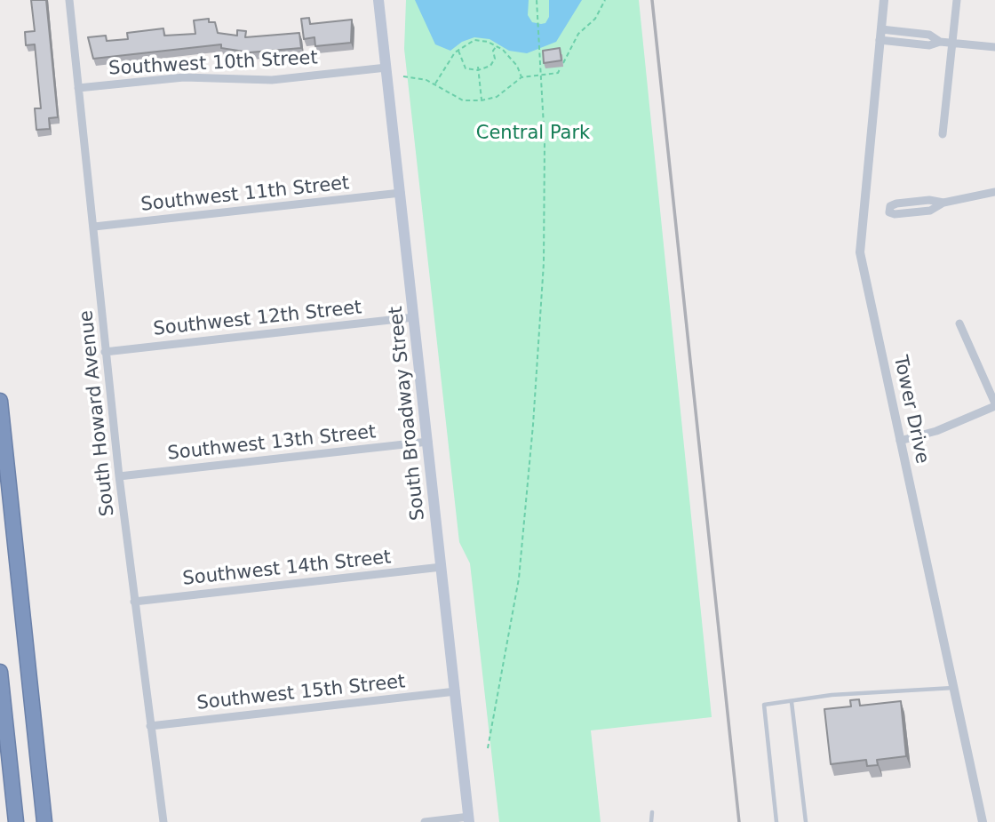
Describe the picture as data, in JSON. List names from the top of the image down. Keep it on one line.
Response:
{"streets":{"main road":["South Broadway Street"],"street":["Southwest 10th Street","Southwest 11th Street","Southwest 12th Street","Tower Drive","South Howard Avenue","Southwest 13th Street","Southwest 14th Street","Southwest 15th Street"]},"crossings":[["Southwest 10th Street","South Howard Avenue"],["Southwest 10th Street","South Broadway Street"],["Southwest 11th Street","South Howard Avenue"],["Southwest 11th Street","South Broadway Street"],["Southwest 12th Street","South Howard Avenue"],["Southwest 12th Street","South Broadway Street"],["South Howard Avenue","Southwest 13th Street"],["South Howard Avenue","Southwest 14th Street"],["South Howard Avenue","Southwest 15th Street"],["South Broadway Street","Southwest 13th Street"],["South Broadway Street","Southwest 14th Street"],["South Broadway Street","Southwest 15th Street"]],"parks":["Central Park"]}
